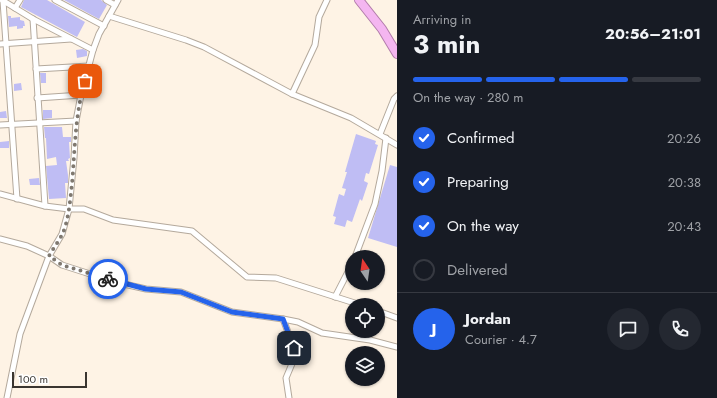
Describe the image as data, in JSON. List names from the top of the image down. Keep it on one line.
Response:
{"scale_bar":"100 m","north":"top","page":{"heading":["3 min","Arriving in","20:56–21:01"],"panel":["Jordan","Courier · 4.7"],"bar":"On the way · 280 m","list":[["Confirmed","20:26"],["Preparing","20:38"],["On the way","20:43"],"Delivered"],"round":"J","scale":"100 m"}}
